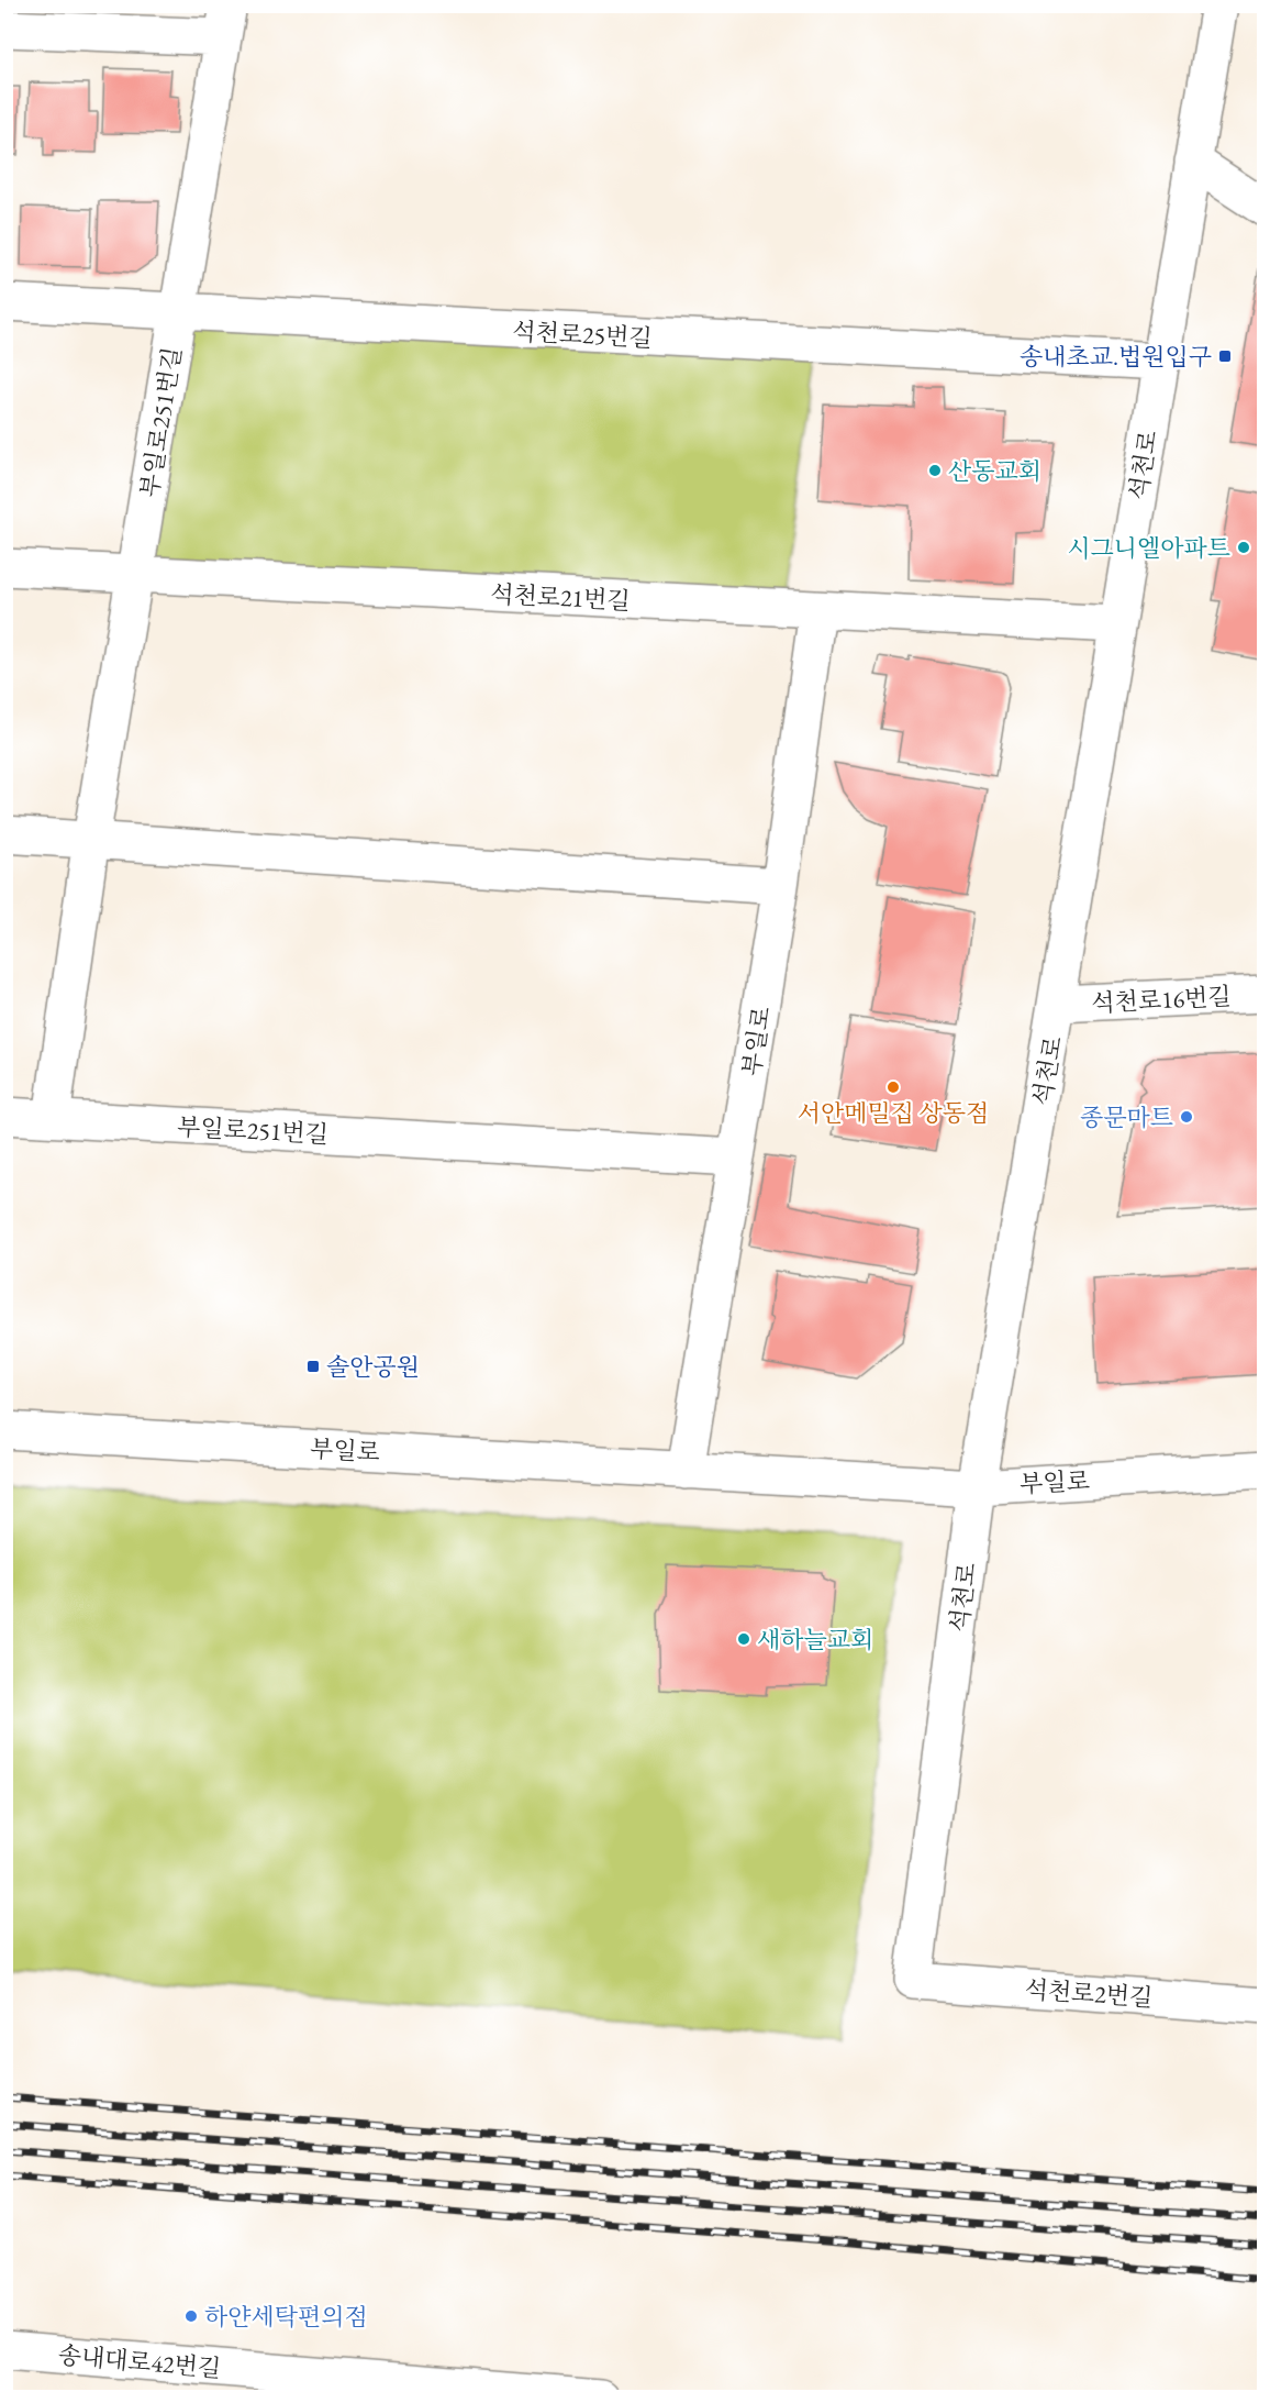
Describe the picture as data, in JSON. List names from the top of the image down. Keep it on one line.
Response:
{"streets":{"street":["석천로25번길","부일로251번길","석천로","석천로21번길","석천로16번길","부일로","석천로2번길","송내대로42번길"]},"crossings":[["석천로25번길","부일로251번길"],["석천로25번길","석천로"],["부일로251번길","석천로21번길"],["부일로251번길","부일로"],["석천로","석천로21번길"],["석천로","석천로16번길"],["석천로","부일로"],["석천로","석천로2번길"],["석천로21번길","부일로"]],"places":{"transit":["송내초교.법원입구","솔안공원"],"other":["산동교회","시그니엘아파트","서안메밀집 상동점","종문마트","새하늘교회","하얀세탁편의점"]}}
